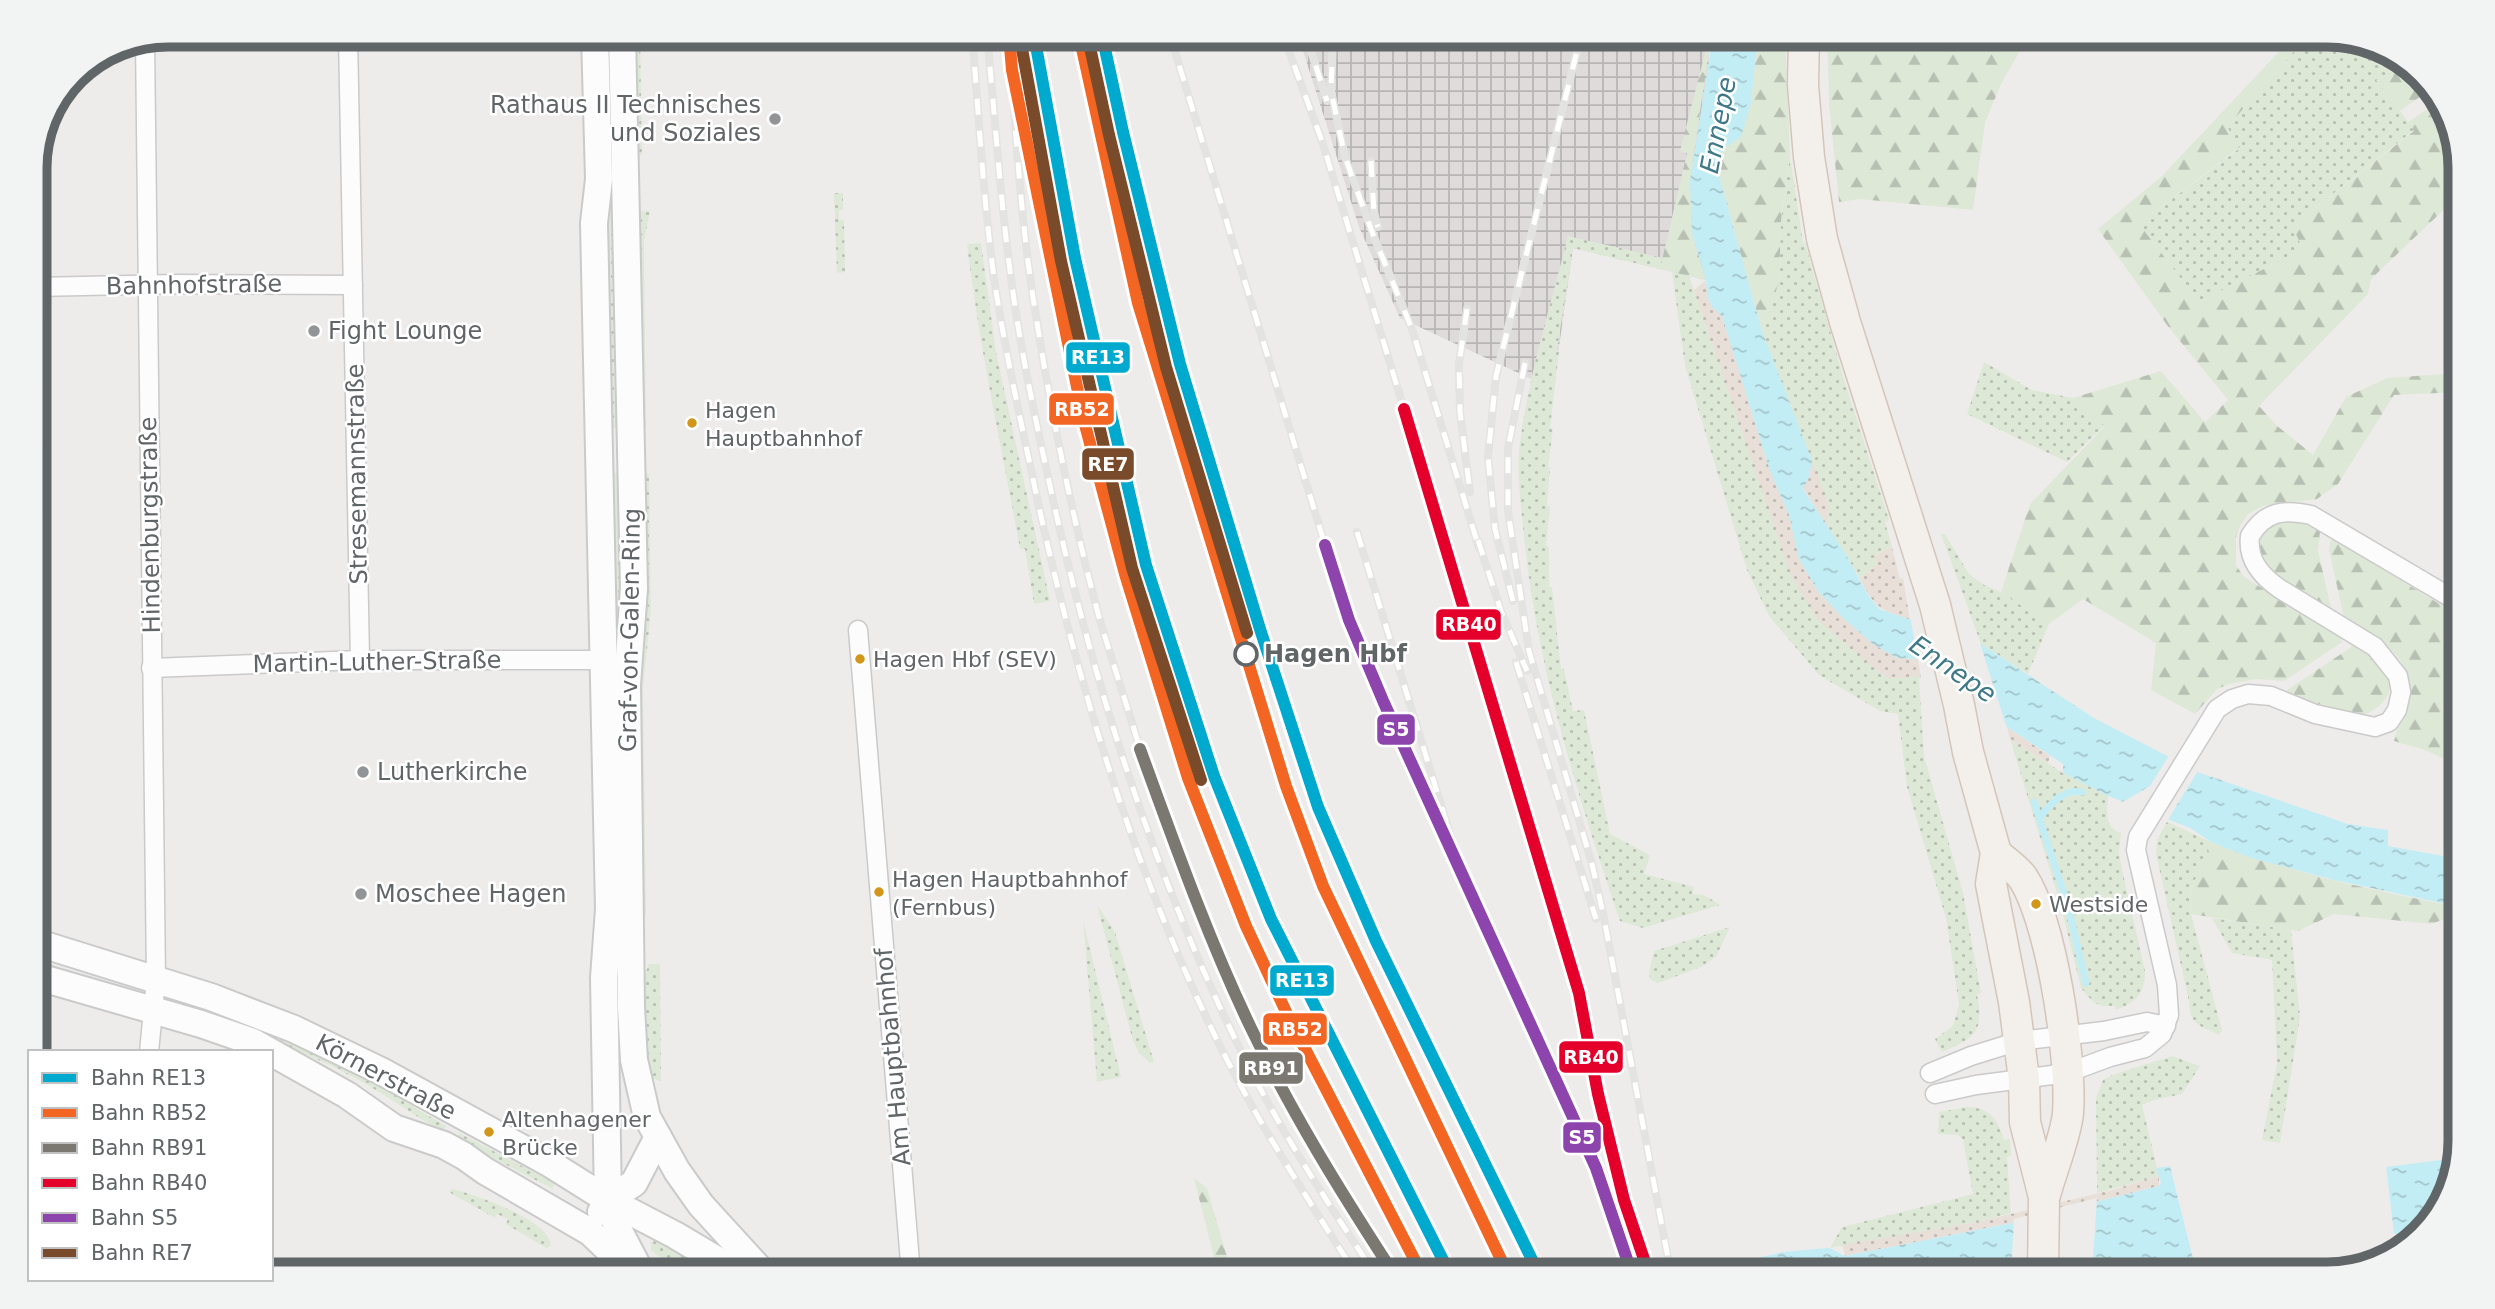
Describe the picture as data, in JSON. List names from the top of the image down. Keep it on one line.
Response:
{"streets":{"street":["Bahnhofstraße","Stresemannstraße","Hindenburgstraße","Graf-von-Galen-Ring","Martin-Luther-Straße","Am Hauptbahnhof","Körnerstraße"]},"crossings":[["Bahnhofstraße","Stresemannstraße"],["Bahnhofstraße","Hindenburgstraße"],["Stresemannstraße","Martin-Luther-Straße"],["Hindenburgstraße","Martin-Luther-Straße"],["Hindenburgstraße","Körnerstraße"],["Graf-von-Galen-Ring","Martin-Luther-Straße"],["Graf-von-Galen-Ring","Körnerstraße"]],"water":["Ennepe"],"places":["Rathaus II Technisches und Soziales","Fight Lounge","Hagen Hauptbahnhof","Hagen Hbf","Hagen Hbf (SEV)","Lutherkirche","Hagen Hauptbahnhof (Fernbus)","Moschee Hagen","Westside","Altenhagener Brücke"],"lines":["rail line RE13","rail line RB52","rail line RE7","rail line RB40","rail line S5","rail line RB91"],"legend":["Bahn RE13","Bahn RB52","Bahn RB91","Bahn RB40","Bahn S5","Bahn RE7"]}
